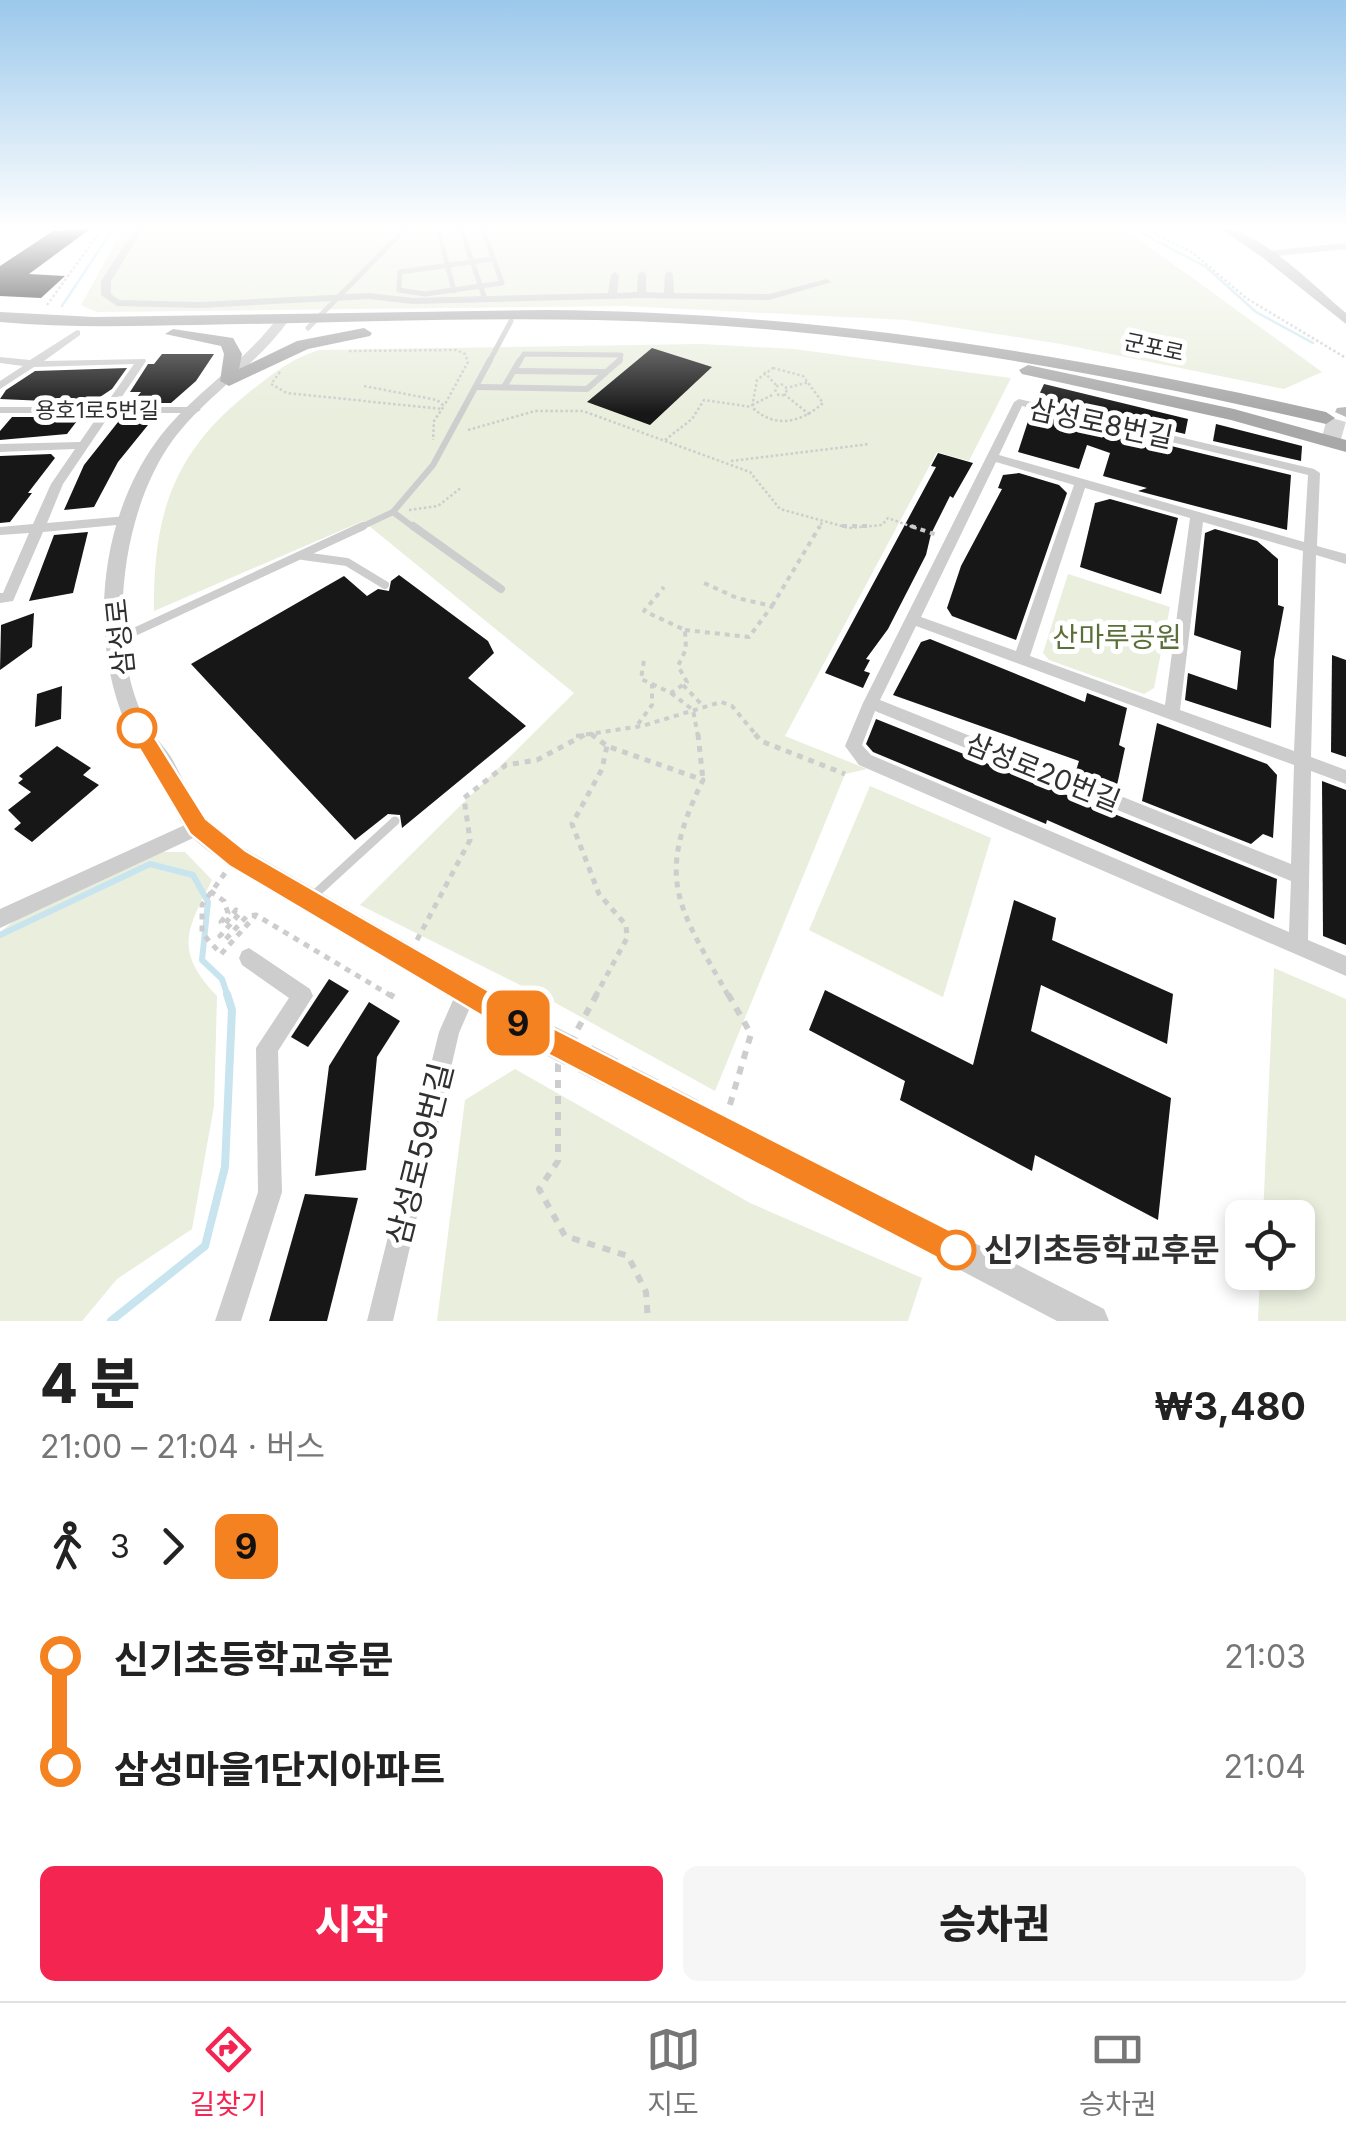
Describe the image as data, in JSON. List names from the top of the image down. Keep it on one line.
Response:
{"streets":{"main road":["군포로"],"street":["용호1로5번길","삼성로8번길","삼성로","삼성로20번길","삼성로59번길"]},"crossings":[["군포로","삼성로"],["용호1로5번길","삼성로"],["삼성로","삼성로59번길"]],"parks":["산마루공원"],"places":["신기초등학교후문"],"lines":["bus line 9"],"page":{"on_map":"9","heading":["4 분","21:00 – 21:04 · 버스","₩3,480"],"legs":["3","9"],"list":[{"name":"신기초등학교후문","value":"21:03"},{"name":"삼성마을1단지아파트","value":"21:04"}],"buttons":["시작","승차권"],"tabs":["길찾기","지도","승차권"]}}
